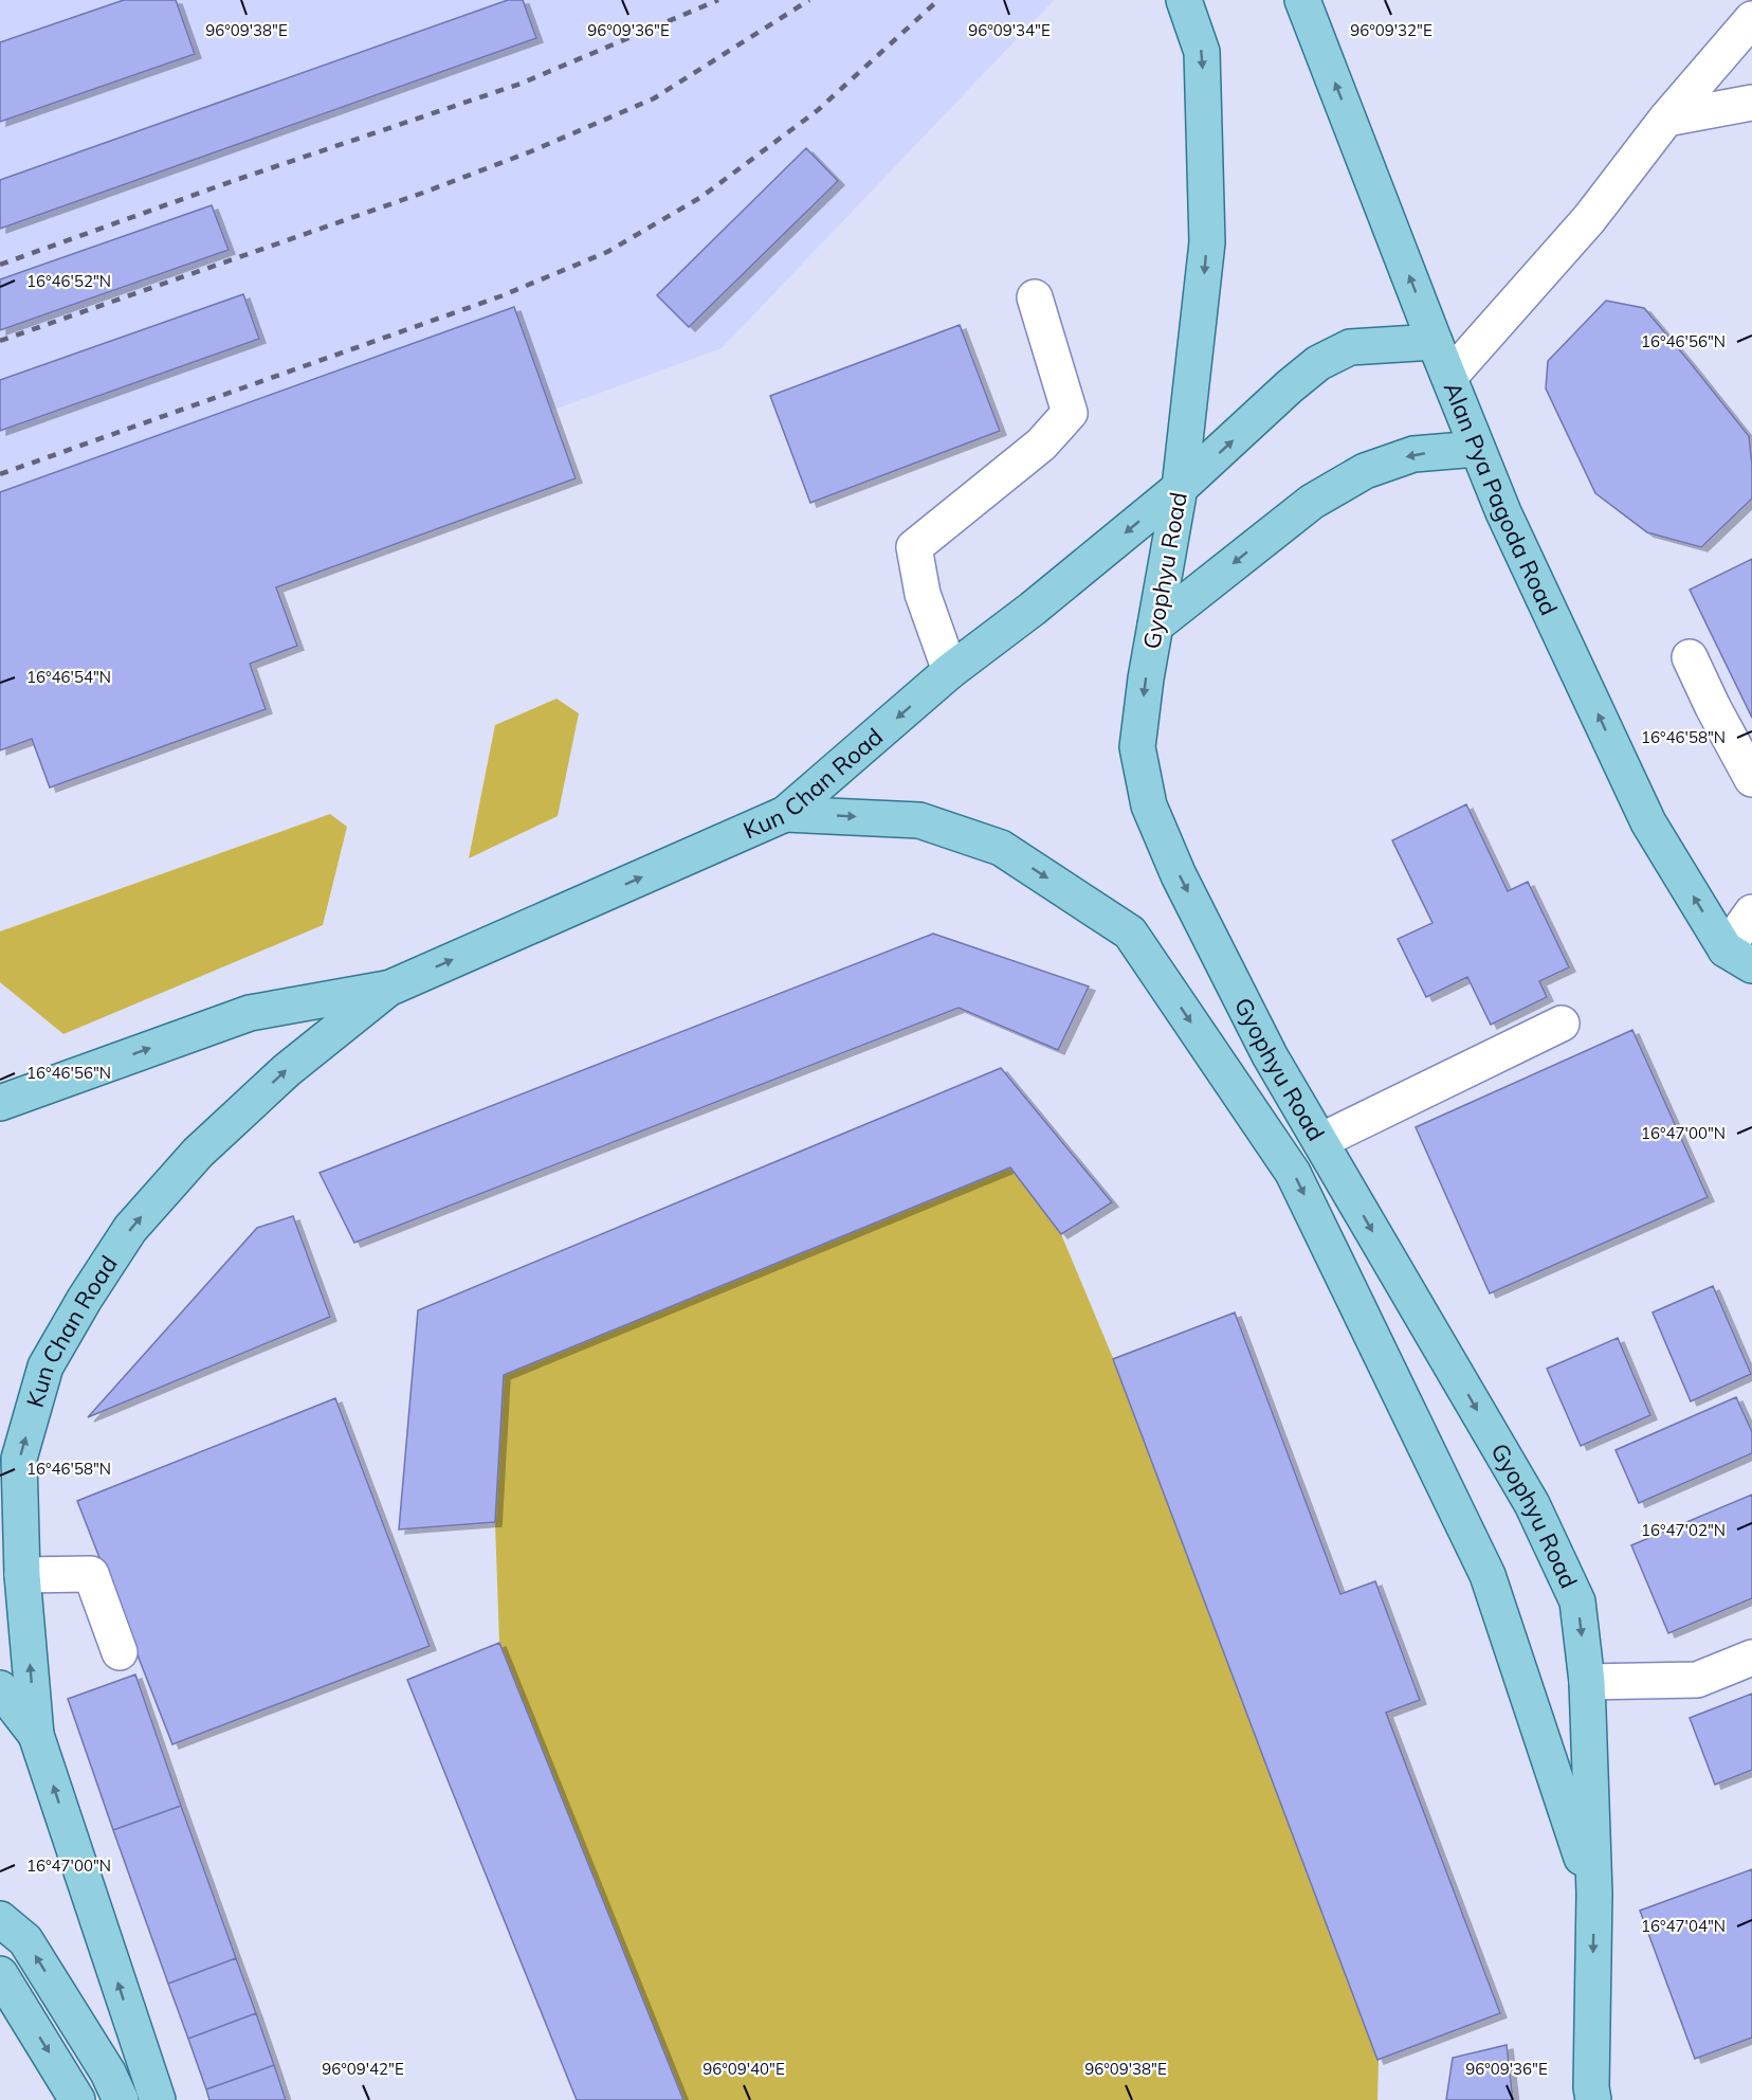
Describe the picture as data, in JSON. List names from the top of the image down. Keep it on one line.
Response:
{"streets":{"main road":["Alan Pya Pagoda Road","Gyophyu Road","Kun Chan Road"]},"crossings":[["Alan Pya Pagoda Road","Kun Chan Road"],["Gyophyu Road","Kun Chan Road"]],"one_way":["Alan Pya Pagoda Road","Gyophyu Road"],"coordinates":["96°09'38\"E","96°09'36\"E","96°09'34\"E","96°09'32\"E","16°46'52\"N","16°46'56\"N","16°46'54\"N","16°46'58\"N","16°47'00\"N","16°47'02\"N","16°47'04\"N","96°09'42\"E","96°09'40\"E"]}
